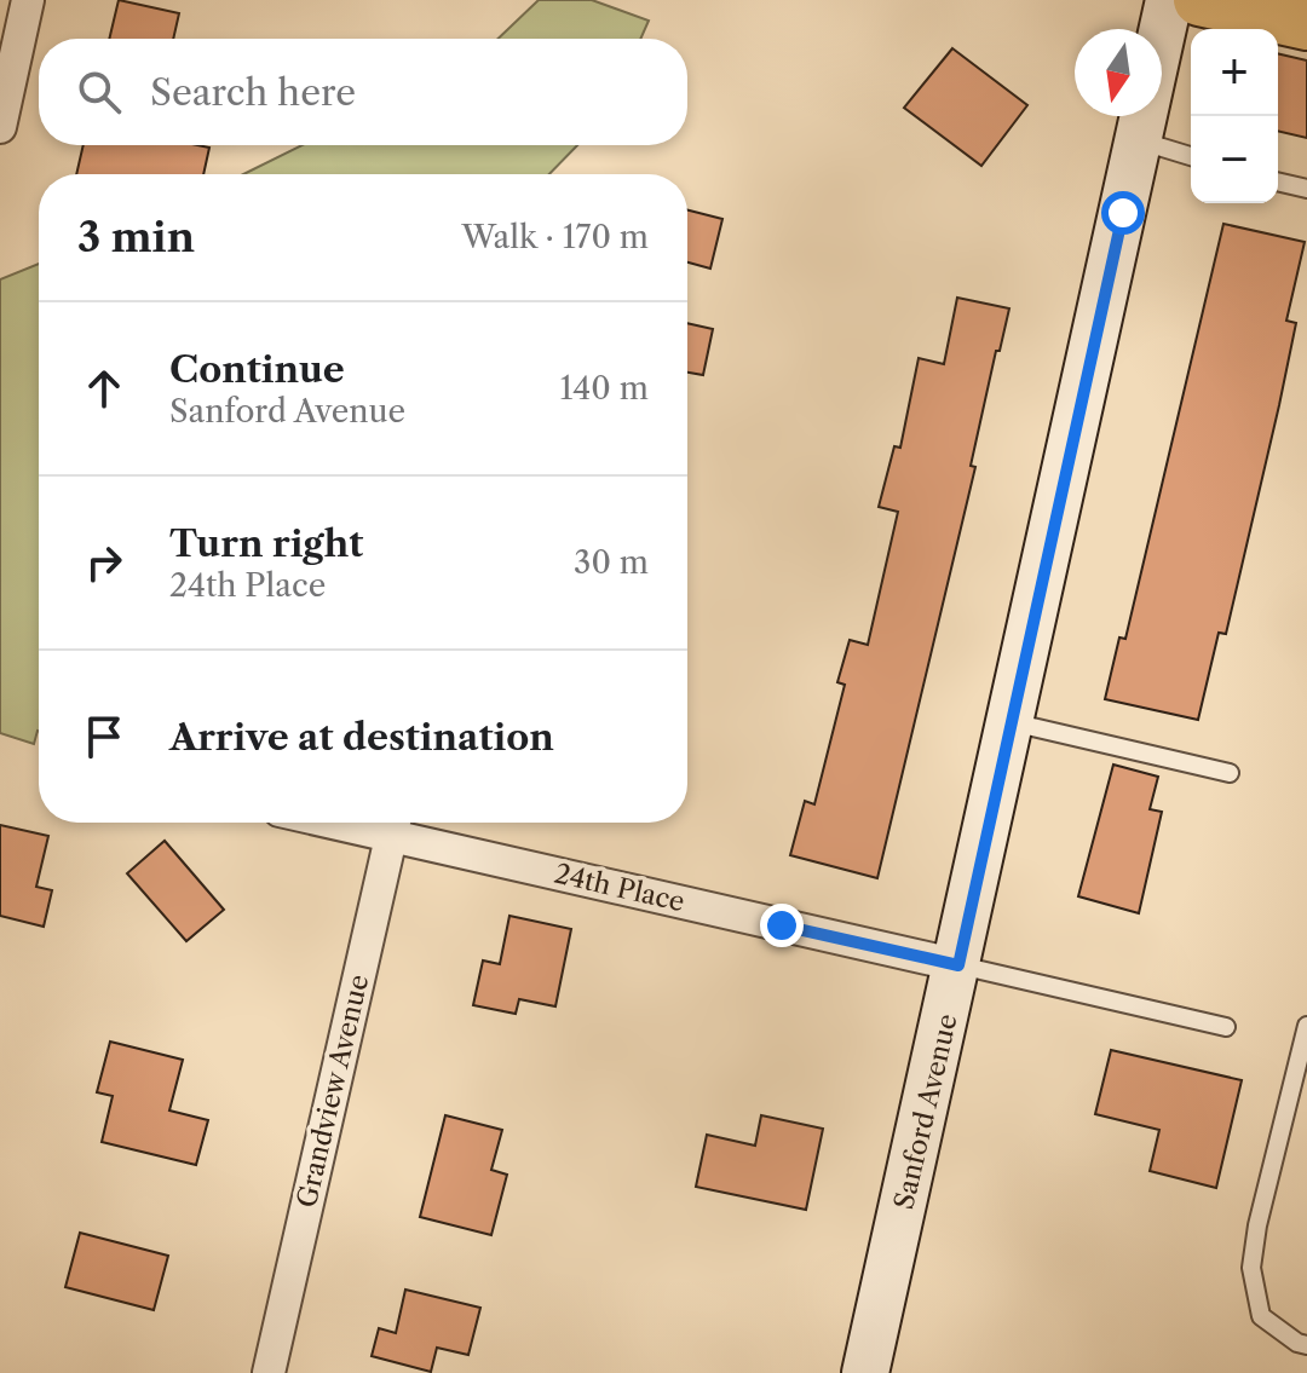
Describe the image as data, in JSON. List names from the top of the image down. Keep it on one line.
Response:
{"streets":{"main road":["Sanford Avenue"],"street":["24th Place","Grandview Avenue"]},"crossings":[["24th Place","Grandview Avenue"],["24th Place","Sanford Avenue"]],"north":"bottom","page":{"map_buttons":["+","−"],"search":"Search here","heading":["3 min","Walk · 170 m"],"list":[["Continue","Sanford Avenue","140 m"],["Turn right","24th Place","30 m"],"Arrive at destination"]}}
